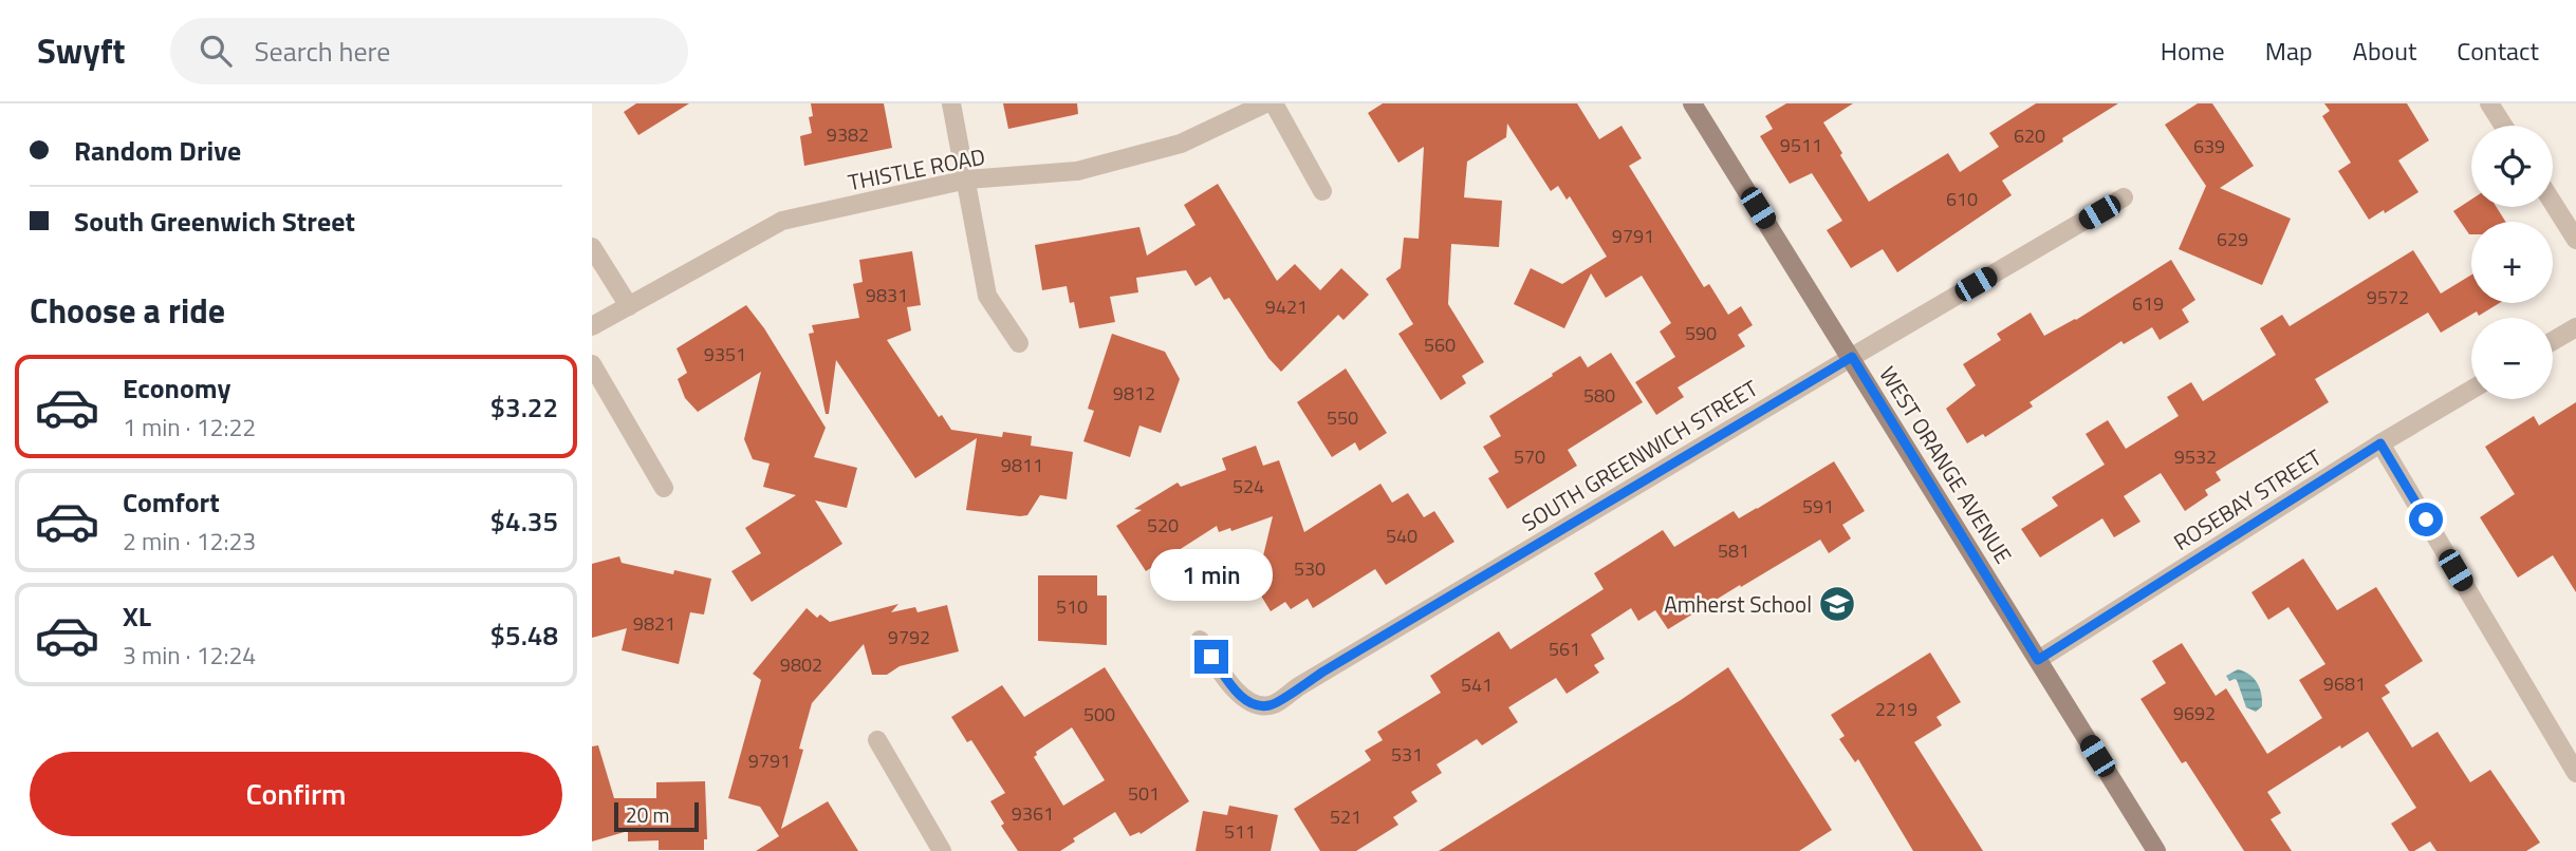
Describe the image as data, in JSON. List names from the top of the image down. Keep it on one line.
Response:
{"streets":{"street":["THISTLE ROAD","SOUTH GREENWICH STREET","WEST ORANGE AVENUE","ROSEBAY STREET"]},"crossings":[["SOUTH GREENWICH STREET","WEST ORANGE AVENUE"],["WEST ORANGE AVENUE","ROSEBAY STREET"]],"places":{"school or university":["Amherst School"]},"house_numbers":["9382","620","9511","639","610","9791","629","9831","9572","619","9421","590","560","9351","9812","580","550","570","9532","9811","524","591","520","540","581","530","510","9821","9792","561","9802","9681","541","2219","9692","500","531","9791","501","9361","521","511"],"scale_bar":"20 m","page":{"header":"Swyft","search":"Search here","nav":["Home","Map","About","Contact"],"banner":["Random Drive","South Greenwich Street"],"map_buttons":["+","−"],"heading":"Choose a ride","list":[{"name":"Economy","note":"1 min · 12:22","value":"$3.22"},{"name":"Comfort","note":"2 min · 12:23","value":"$4.35"},{"name":"XL","note":"3 min · 12:24","value":"$5.48"}],"bubble":"1 min","buttons":"Confirm","scale":"20 m"}}
